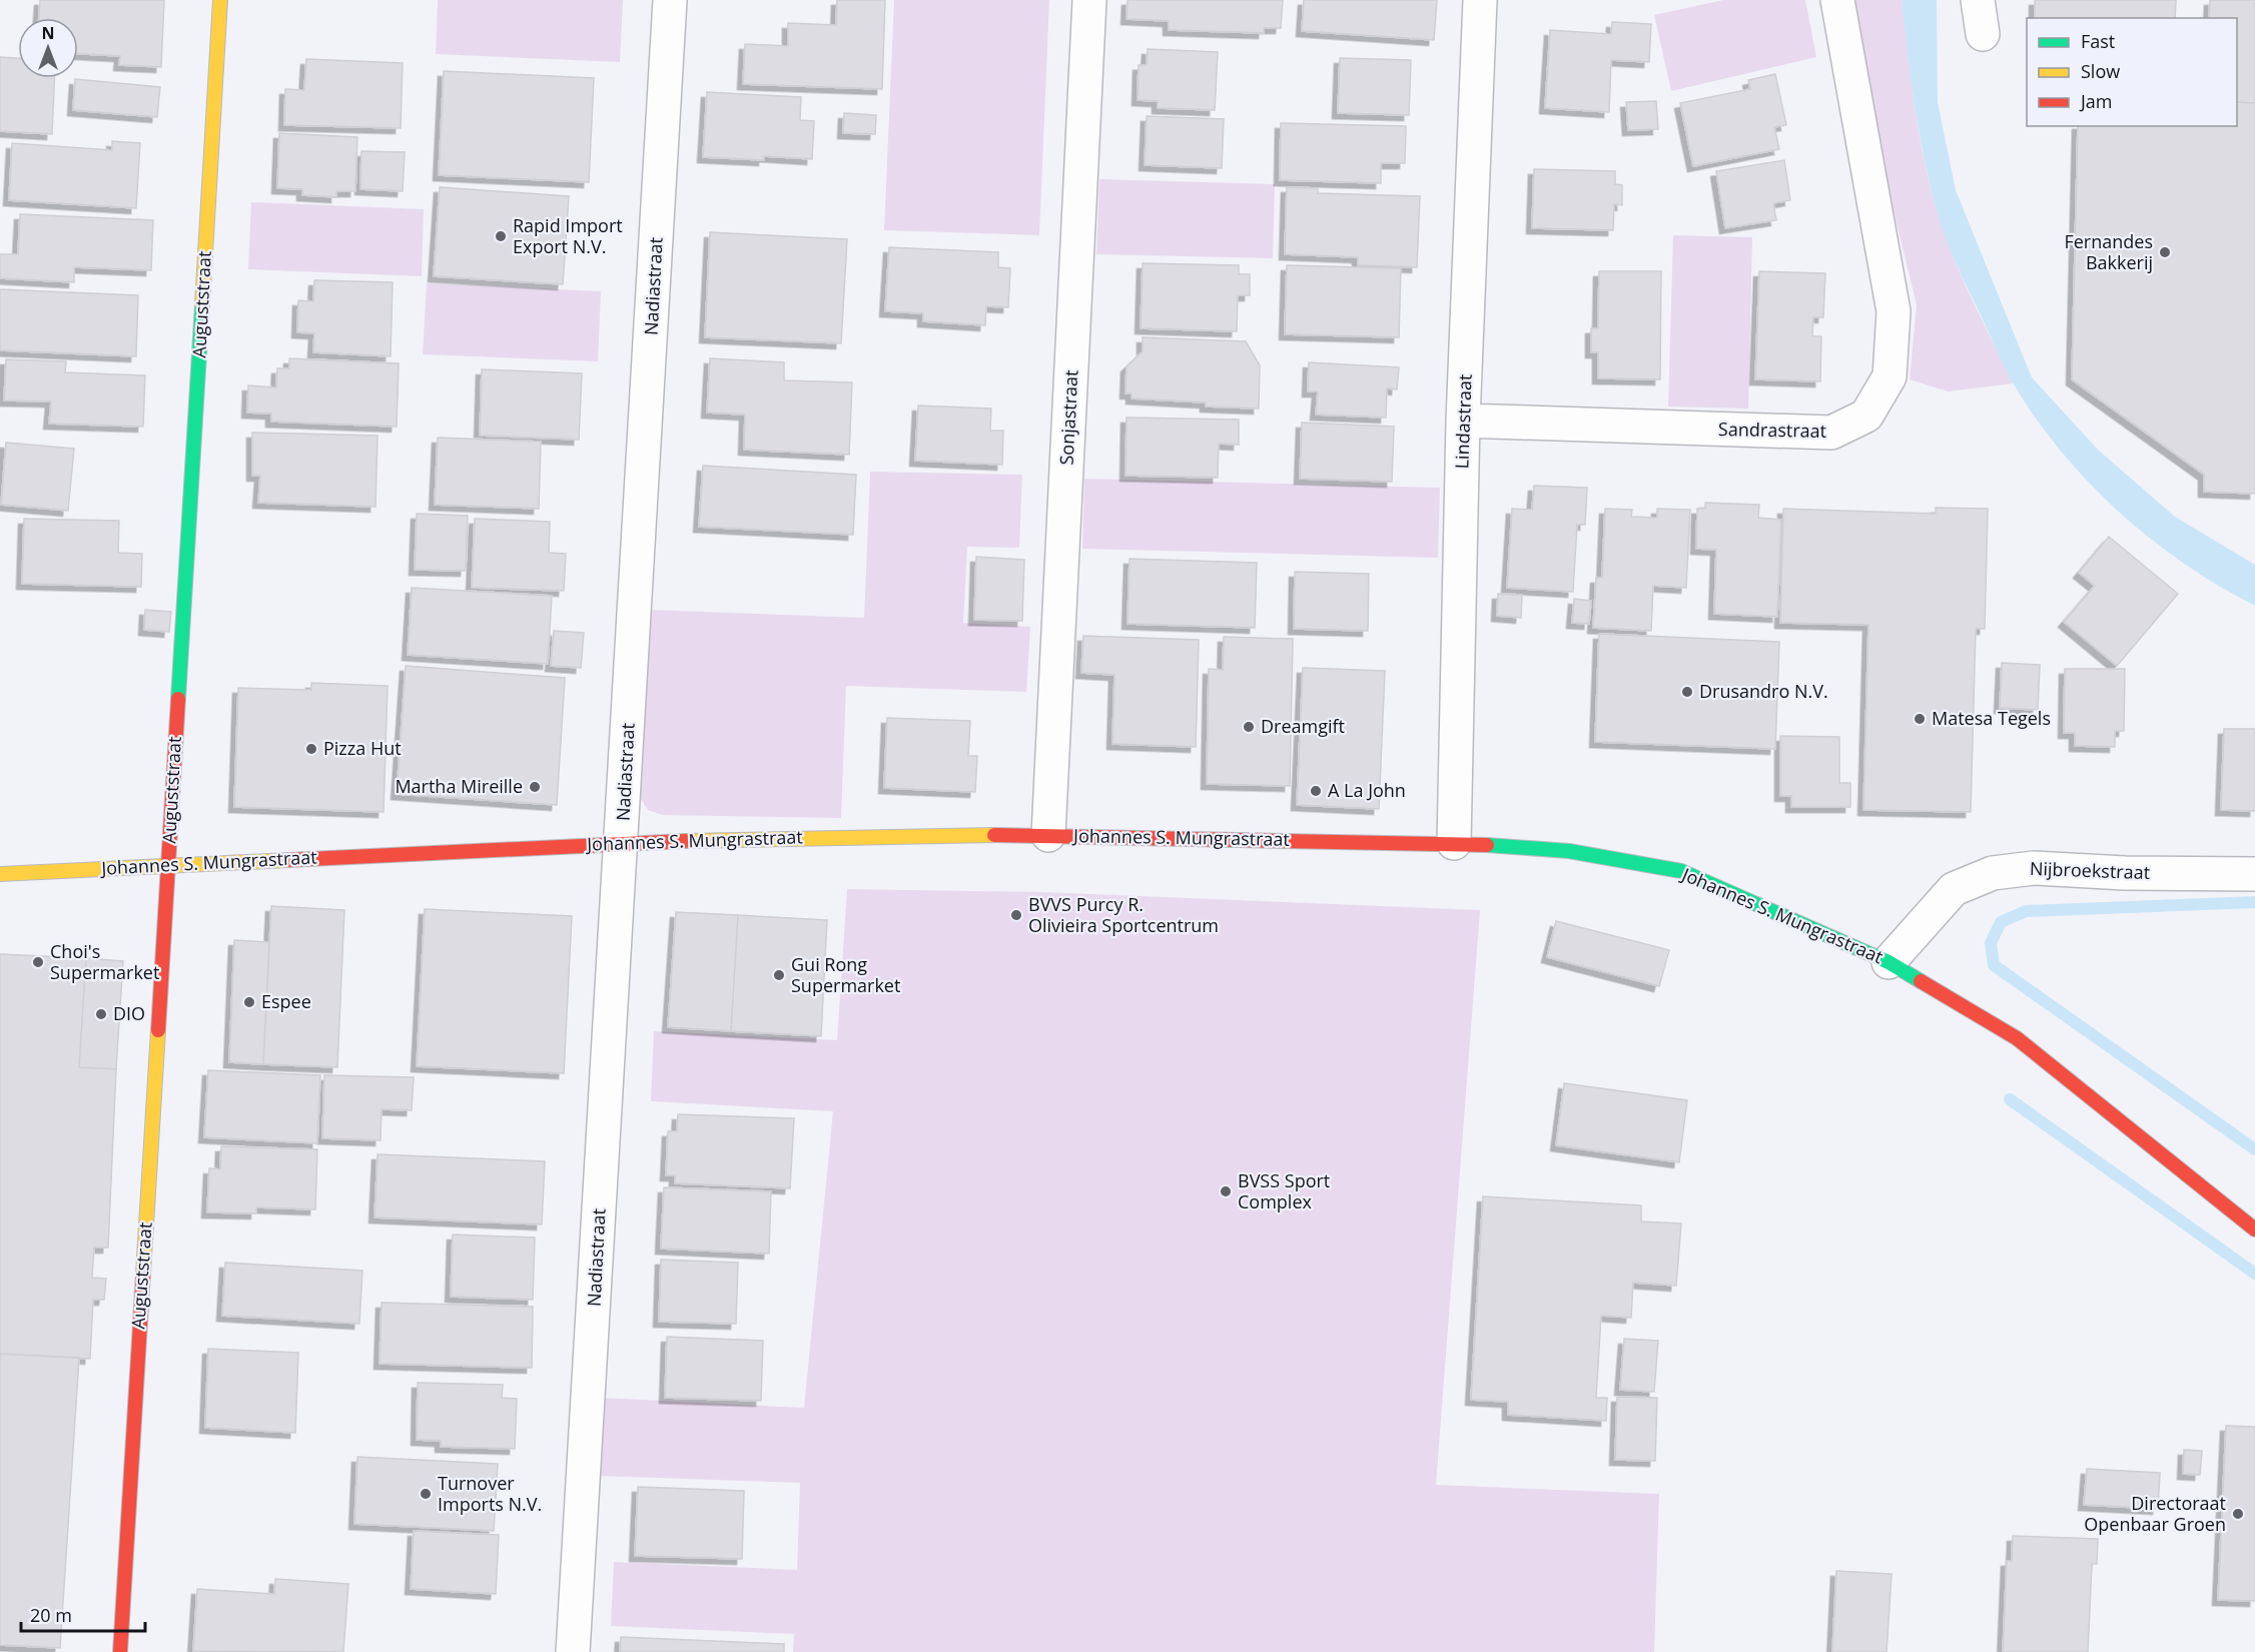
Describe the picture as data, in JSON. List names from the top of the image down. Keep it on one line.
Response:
{"streets":{"street":["Nadiastraat","Auguststraat","Sonjastraat","Lindastraat","Sandrastraat","Johannes S. Mungrastraat","Nijbroekstraat"]},"crossings":[["Nadiastraat","Johannes S. Mungrastraat"],["Auguststraat","Johannes S. Mungrastraat"],["Sonjastraat","Johannes S. Mungrastraat"],["Lindastraat","Sandrastraat"],["Lindastraat","Johannes S. Mungrastraat"],["Johannes S. Mungrastraat","Nijbroekstraat"]],"places":["Rapid Import Export N.V.","Fernandes Bakkerij","Drusandro N.V.","Matesa Tegels","Dreamgift","Pizza Hut","Martha Mireille","A La John","BVVS Purcy R. Olivieira Sportcentrum","Choi's Supermarket","Gui Rong Supermarket","Espee","DIO","BVSS Sport Complex","Turnover Imports N.V.","Directoraat Openbaar Groen"],"legend":["Fast","Slow","Jam"],"scale_bar":"20 m","north":"top"}
